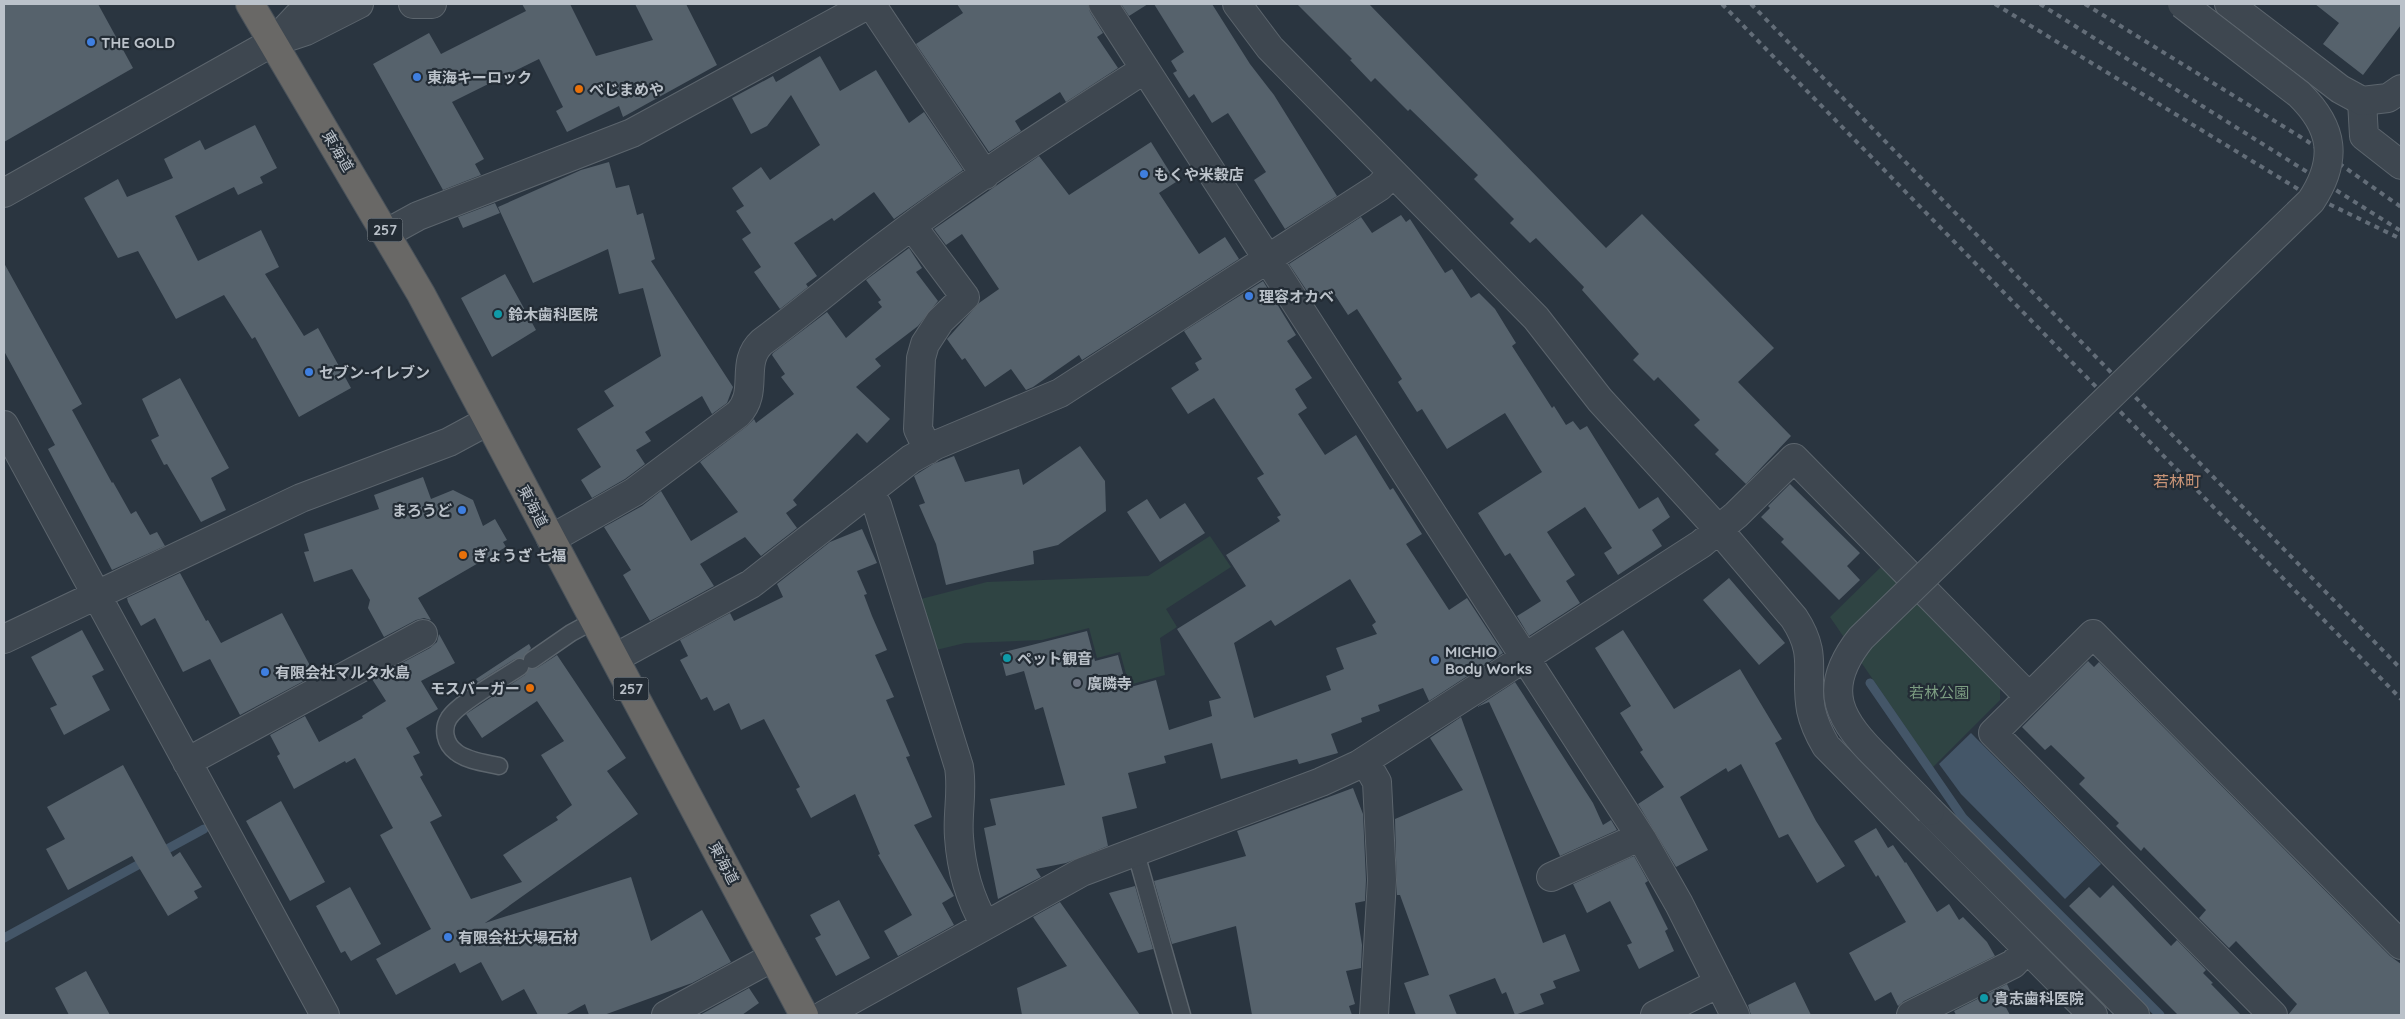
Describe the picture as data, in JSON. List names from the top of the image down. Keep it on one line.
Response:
{"streets":{"highway":["東海道","257"]},"districts":["若林町"],"parks":["若林公園"],"places":["THE GOLD","東海キーロック","べじまめや","もくや米穀店","理容オカベ","鈴木歯科医院","セブン-イレブン","まろうど","ぎょうざ 七福","ペット観音","MICHIO Body Works","有限会社マルタ水島","廣隣寺","モスバーガー","有限会社大場石材","貴志歯科医院"]}
